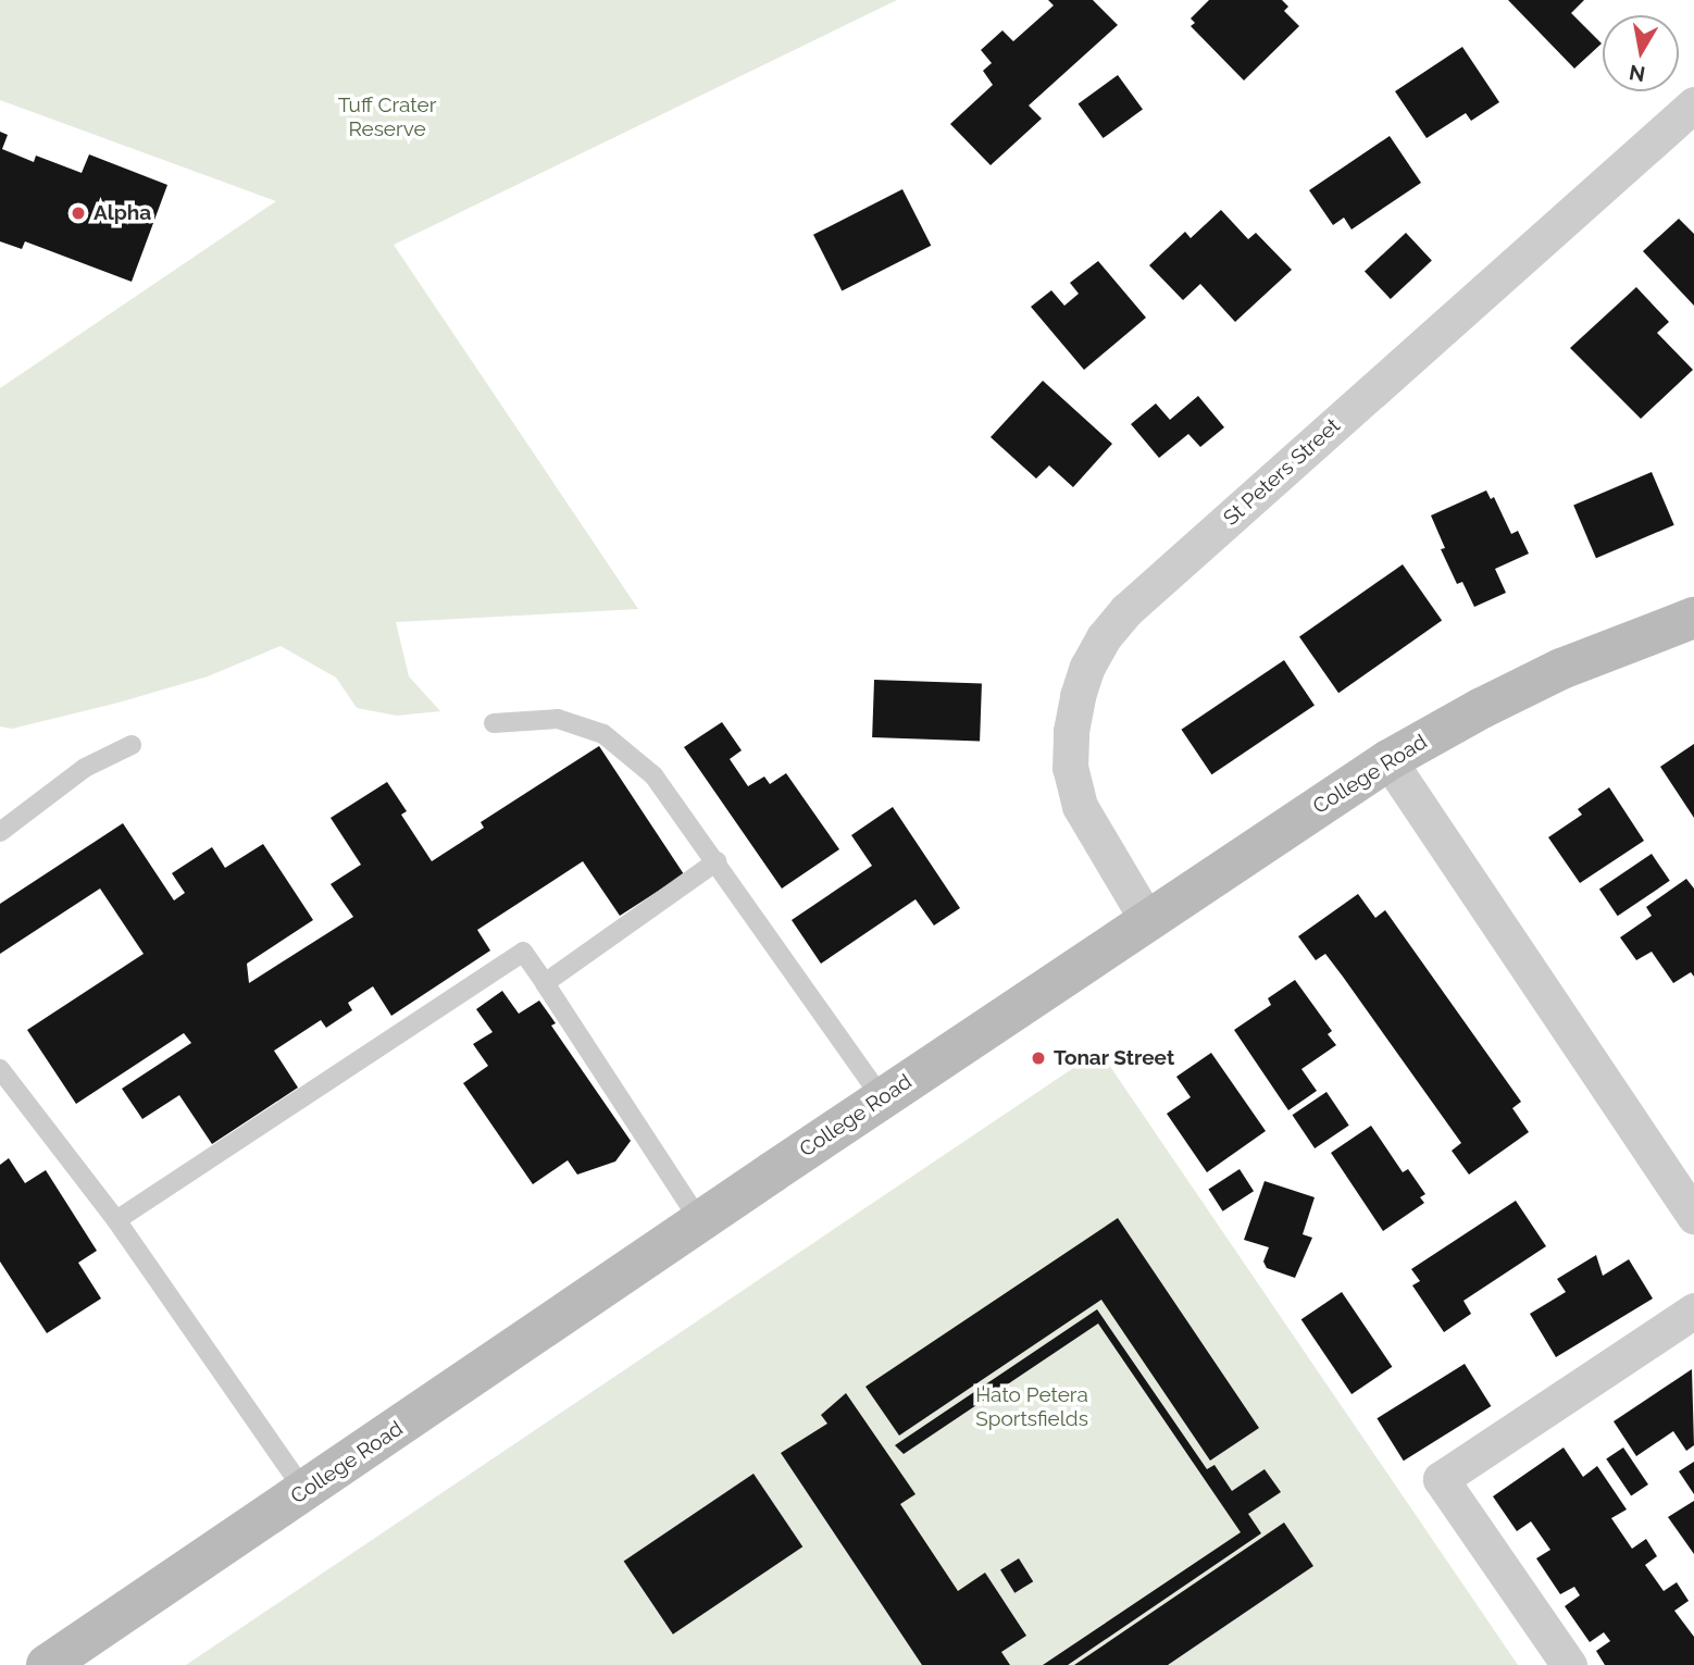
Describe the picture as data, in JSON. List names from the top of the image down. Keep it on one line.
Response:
{"streets":{"main road":["College Road"],"street":["St Peters Street"]},"crossings":[["St Peters Street","College Road"]],"parks":["Tuff Crater Reserve","Hato Petera Sportsfields"],"places":["Alpha","Tonar Street"],"north":"bottom"}
